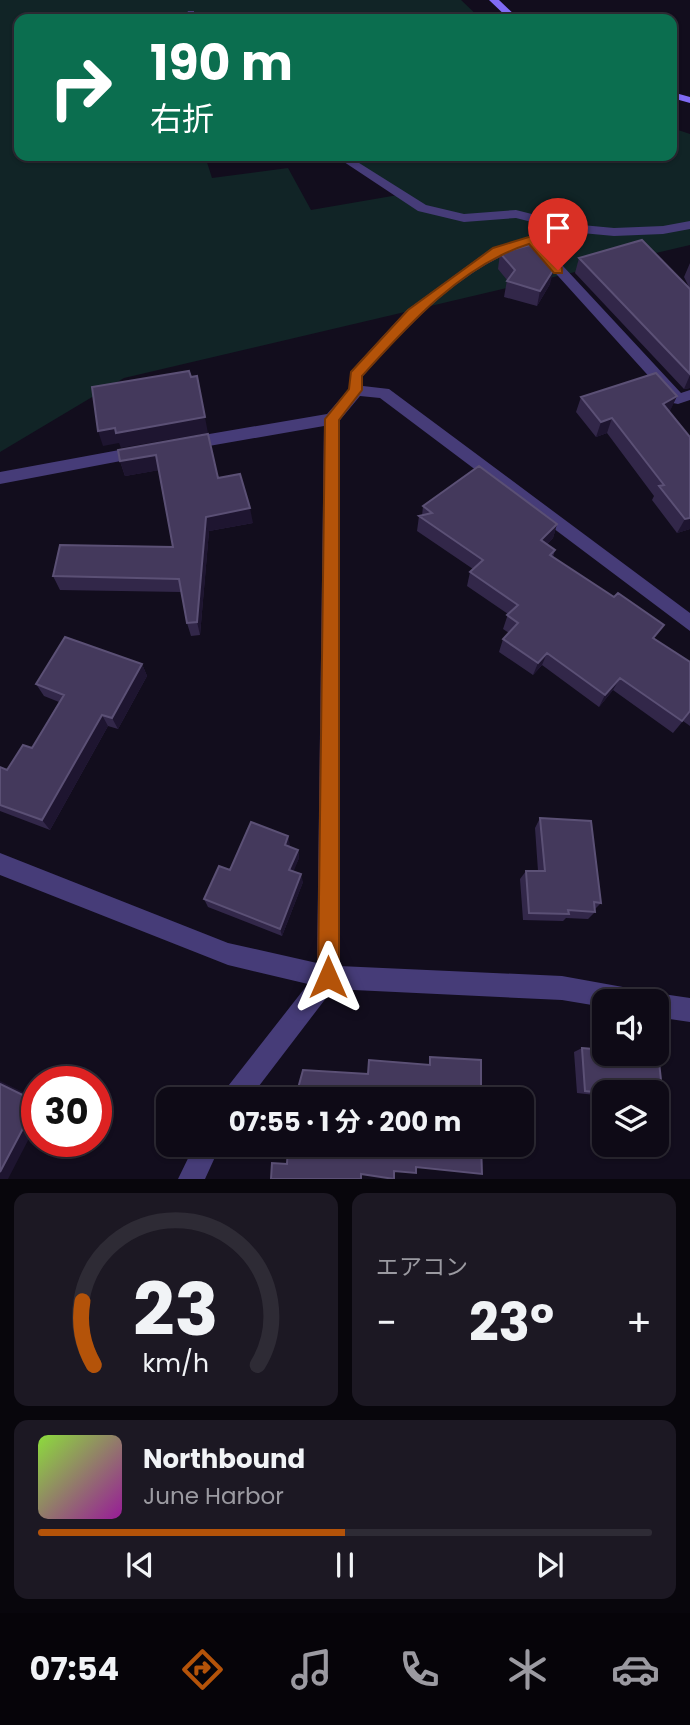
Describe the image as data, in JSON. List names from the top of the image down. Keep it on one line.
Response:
{"page":{"turn":["190 m","右折"],"limit":"30","trip":"07:55 · 1 分 · 200 m","tile":"エアコン","heat":["−","23°","+"],"song":["Northbound","June Harbor"],"tabs":"07:54","gauge":["23","km/h"]}}
